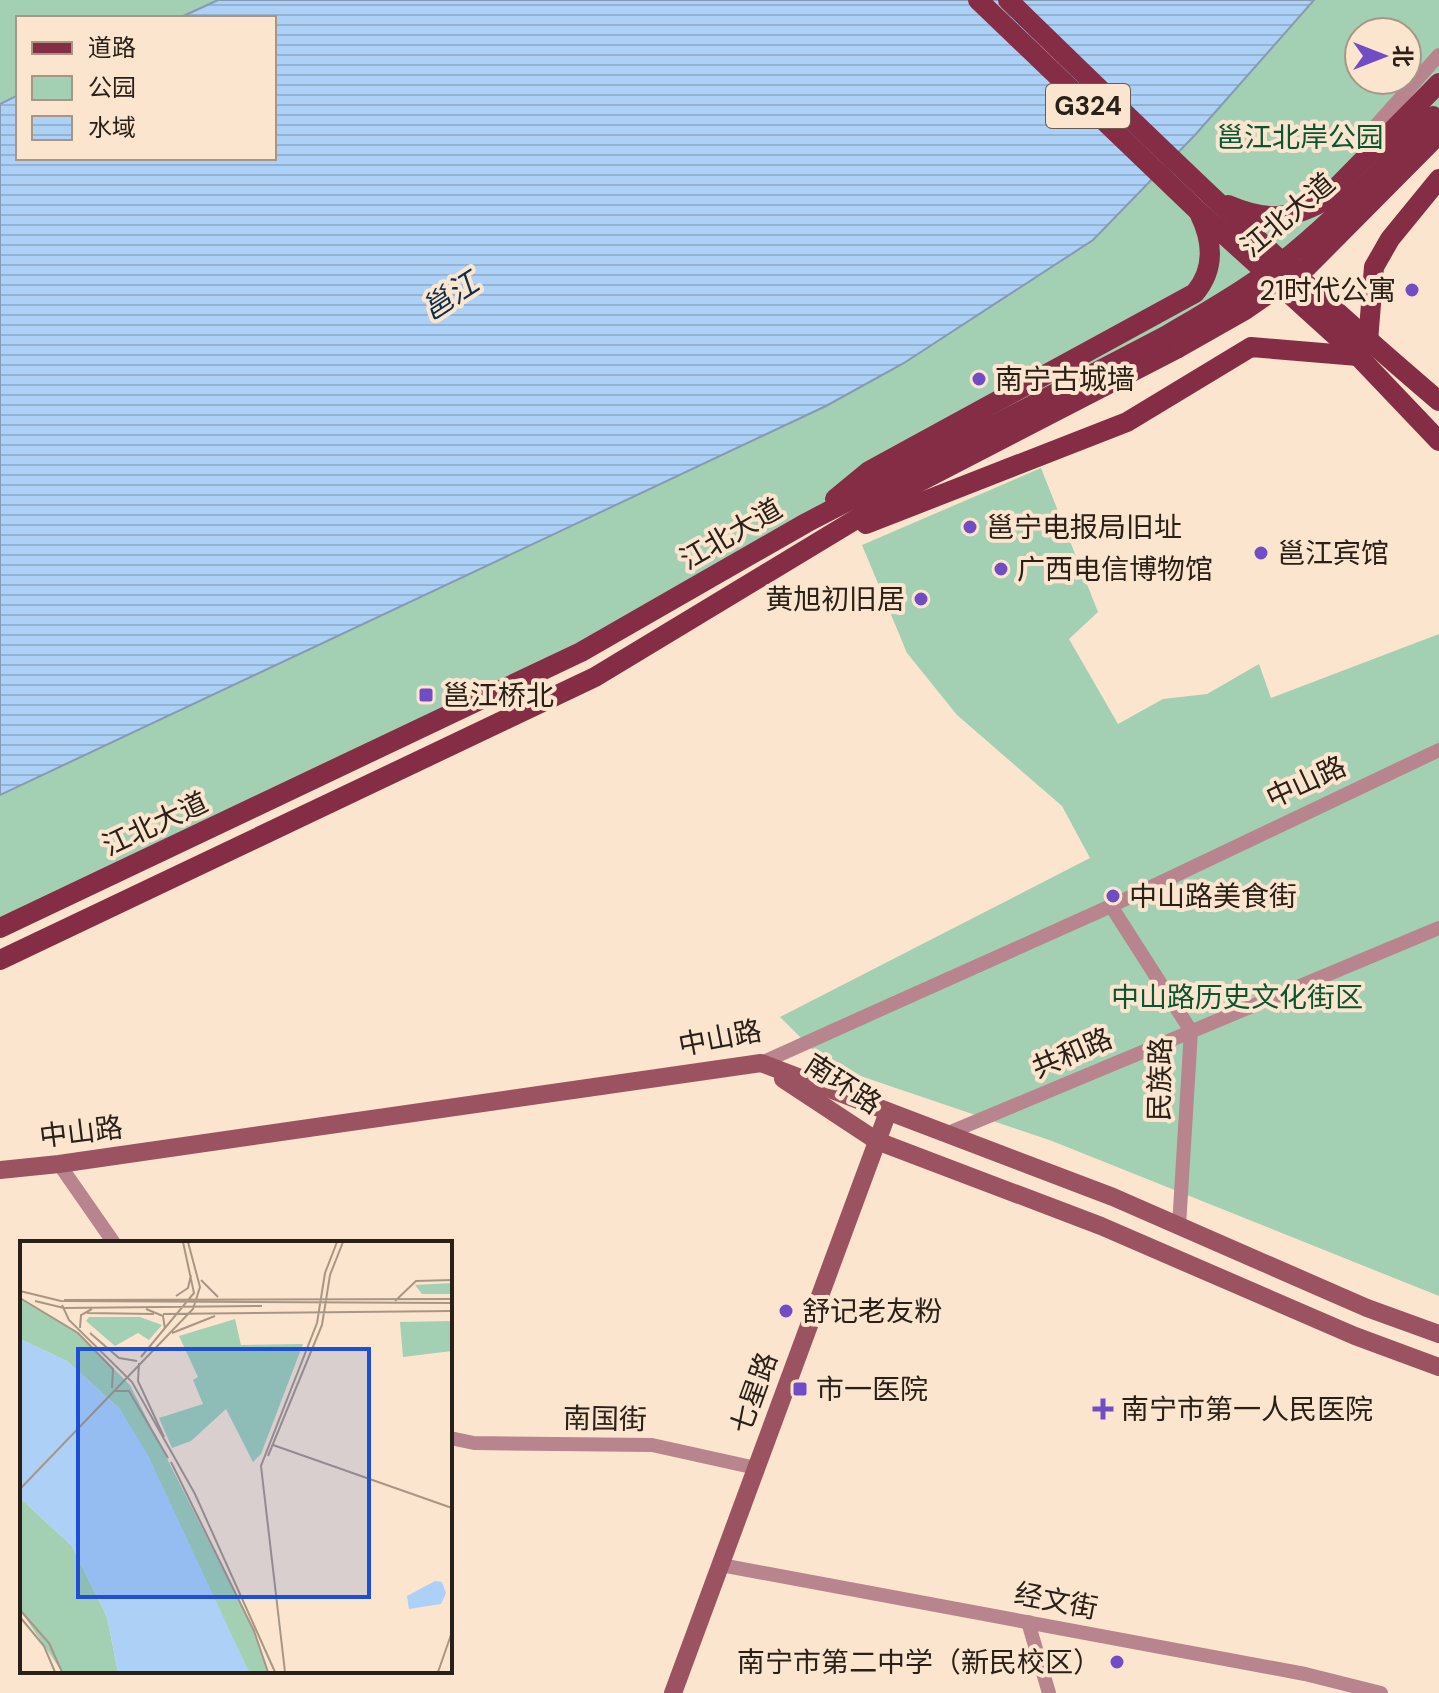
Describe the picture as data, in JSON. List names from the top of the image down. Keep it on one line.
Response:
{"streets":{"main road":["G324","江北大道","中山路","南环路","七星路"],"street":["共和路","民族路","南国街","经文街"]},"crossings":[["中山路","民族路"],["中山路","南环路"],["共和路","民族路"],["共和路","南环路"],["民族路","南环路"],["南环路","七星路"],["七星路","南国街"],["七星路","经文街"]],"water":["邕江"],"parks":["邕江北岸公园","中山路历史文化街区"],"places":{"other":["21时代公寓","南宁古城墙","邕宁电报局旧址","邕江宾馆","广西电信博物馆","黄旭初旧居","中山路美食街","舒记老友粉","南宁市第二中学（新民校区）"],"transit":["邕江桥北","市一医院"],"health":["南宁市第一人民医院"]},"legend":["道路","公园","水域"],"north":"right"}
